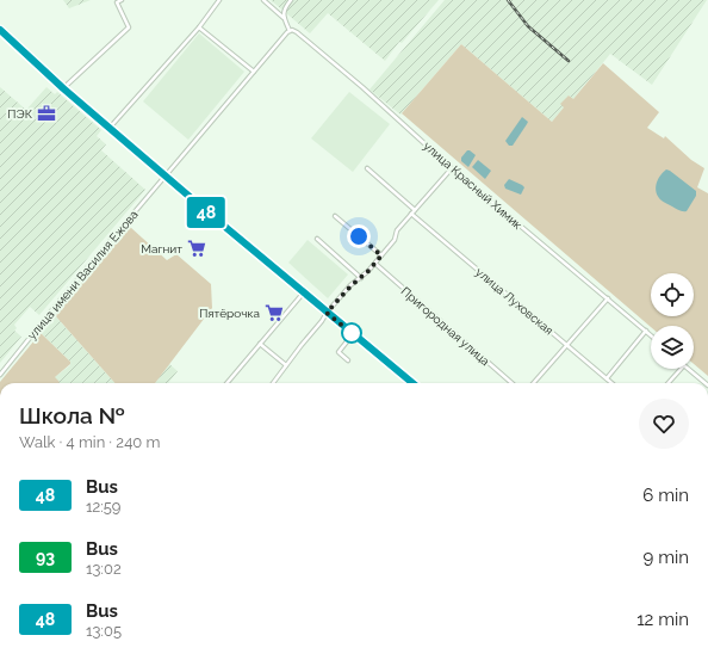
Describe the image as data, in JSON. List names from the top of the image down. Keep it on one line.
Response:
{"streets":{"street":["улица Красный Химик","улица имени Василия Ежова","улица Луховская","Пригородная улица"]},"places":{"office":["ПЭК"],"supermarket":["Магнит","Пятёрочка"]},"lines":["bus line 48"],"page":{"on_map":"48","heading":["Школа №","Walk · 4 min · 240 m"],"list":[{"mark":"48","name":"Bus","note":"12:59","value":"6 min"},{"mark":"93","name":"Bus","note":"13:02","value":"9 min"},{"mark":"48","name":"Bus","note":"13:05","value":"12 min"}]}}
